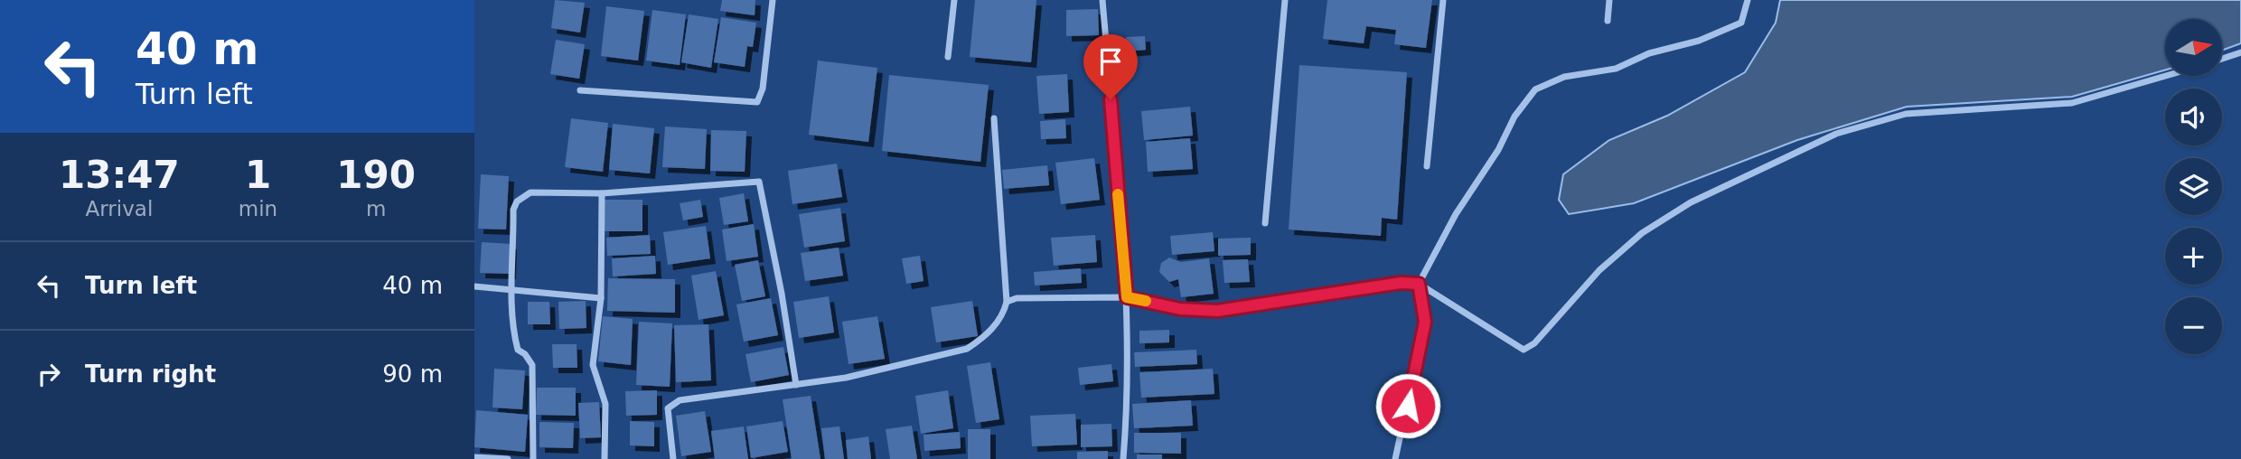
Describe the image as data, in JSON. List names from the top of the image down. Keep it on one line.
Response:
{"north":"right","page":{"turn":["40 m","Turn left"],"map_buttons":["+","−"],"eta":["13:47","Arrival","1","min","190","m"],"list":[{"name":"Turn left","value":"40 m"},{"name":"Turn right","value":"90 m"}]}}
